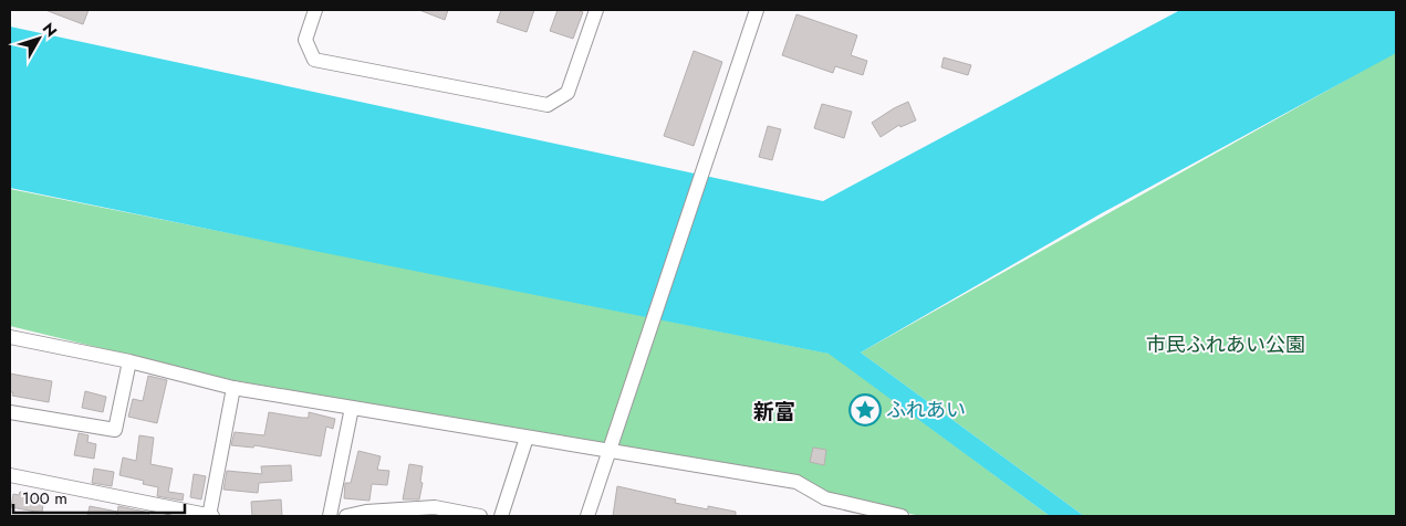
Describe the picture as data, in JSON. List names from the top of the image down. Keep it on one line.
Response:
{"districts":["新富"],"parks":["市民ふれあい公園"],"places":{"place":["ふれあい"]},"scale_bar":"100 m","north":"top right"}
